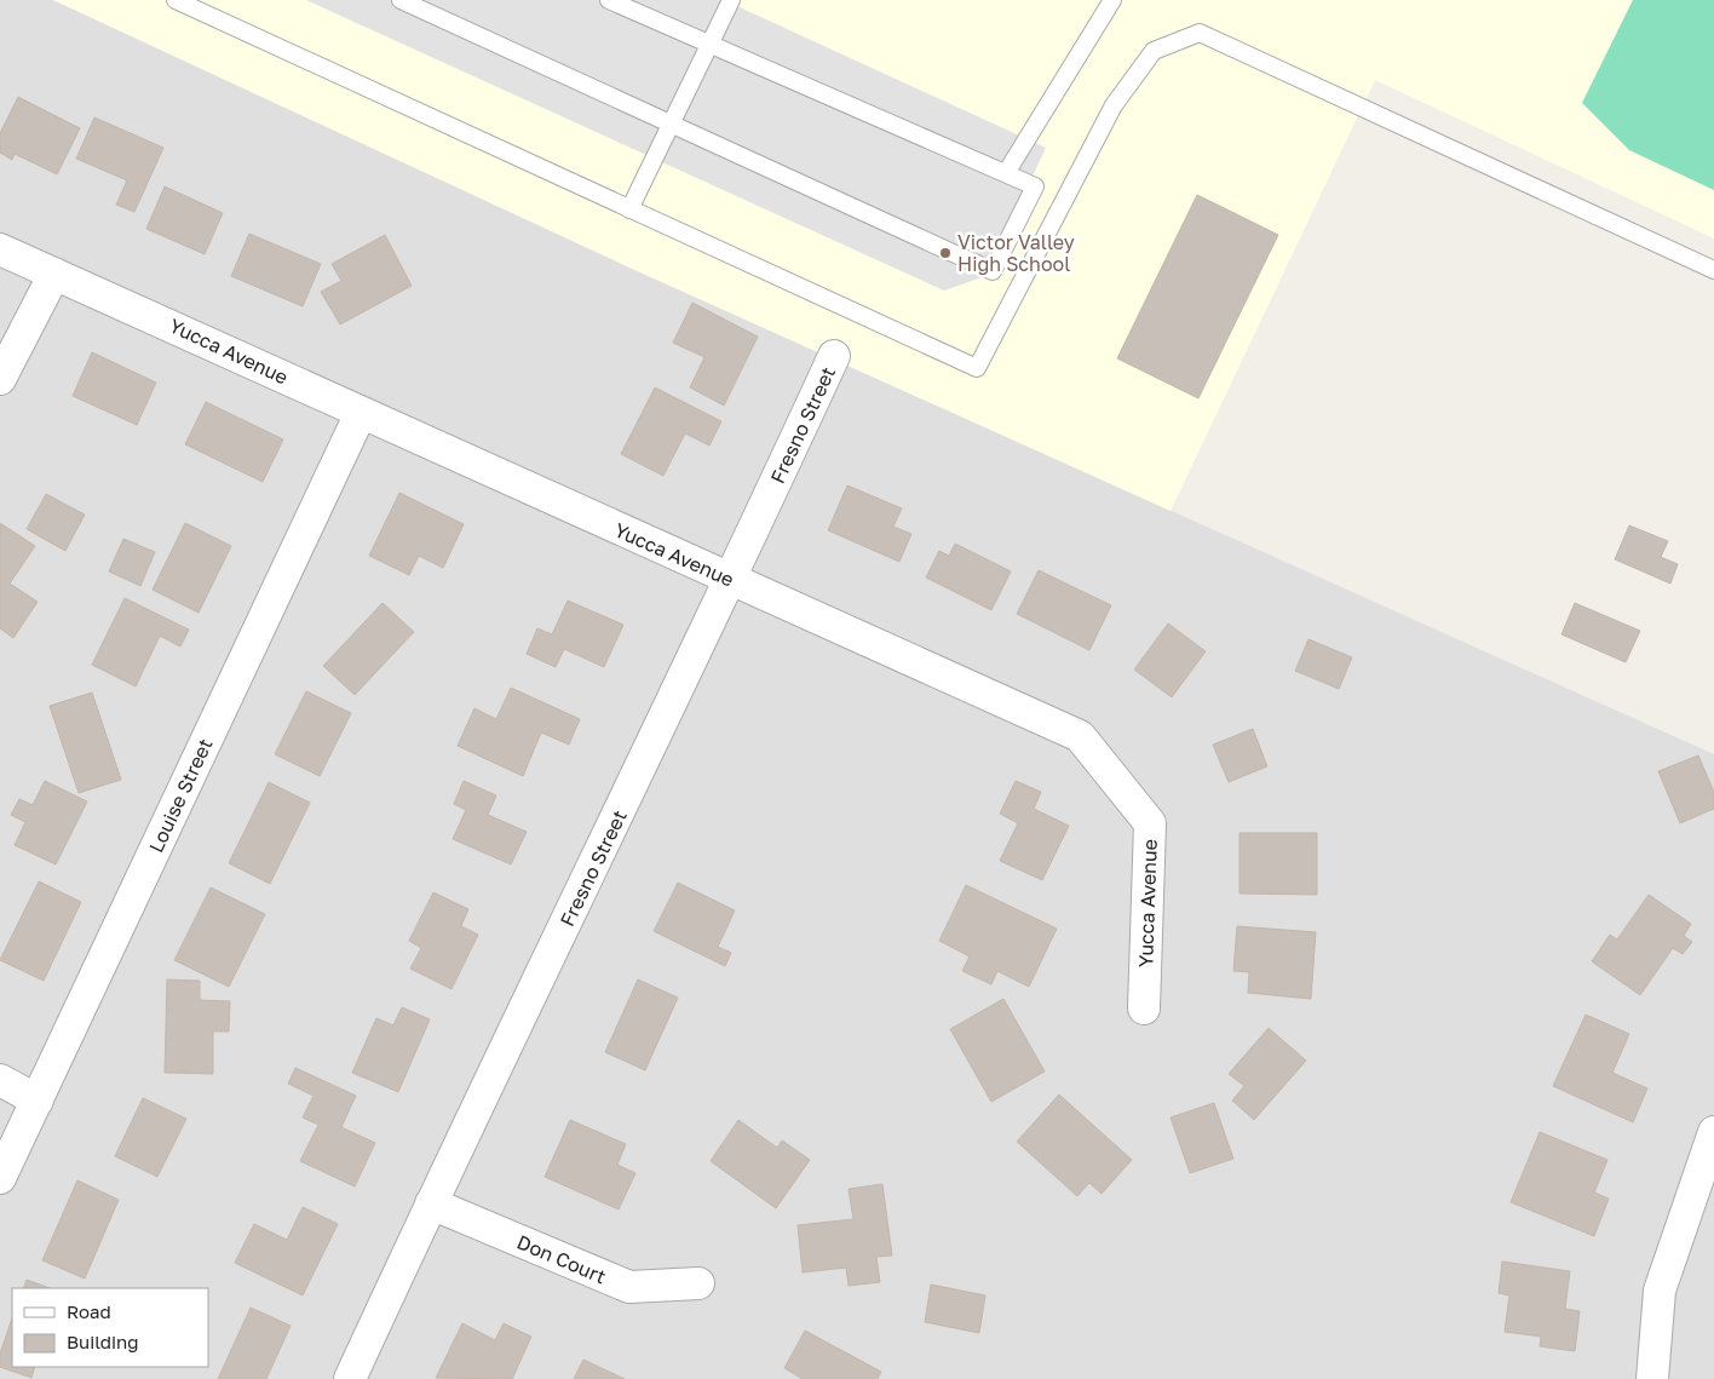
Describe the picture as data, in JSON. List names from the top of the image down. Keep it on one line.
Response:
{"streets":{"street":["Yucca Avenue","Fresno Street","Louise Street","Don Court"]},"crossings":[["Yucca Avenue","Fresno Street"],["Yucca Avenue","Louise Street"],["Fresno Street","Don Court"]],"places":["Victor Valley High School"],"legend":["Road","Building"]}
